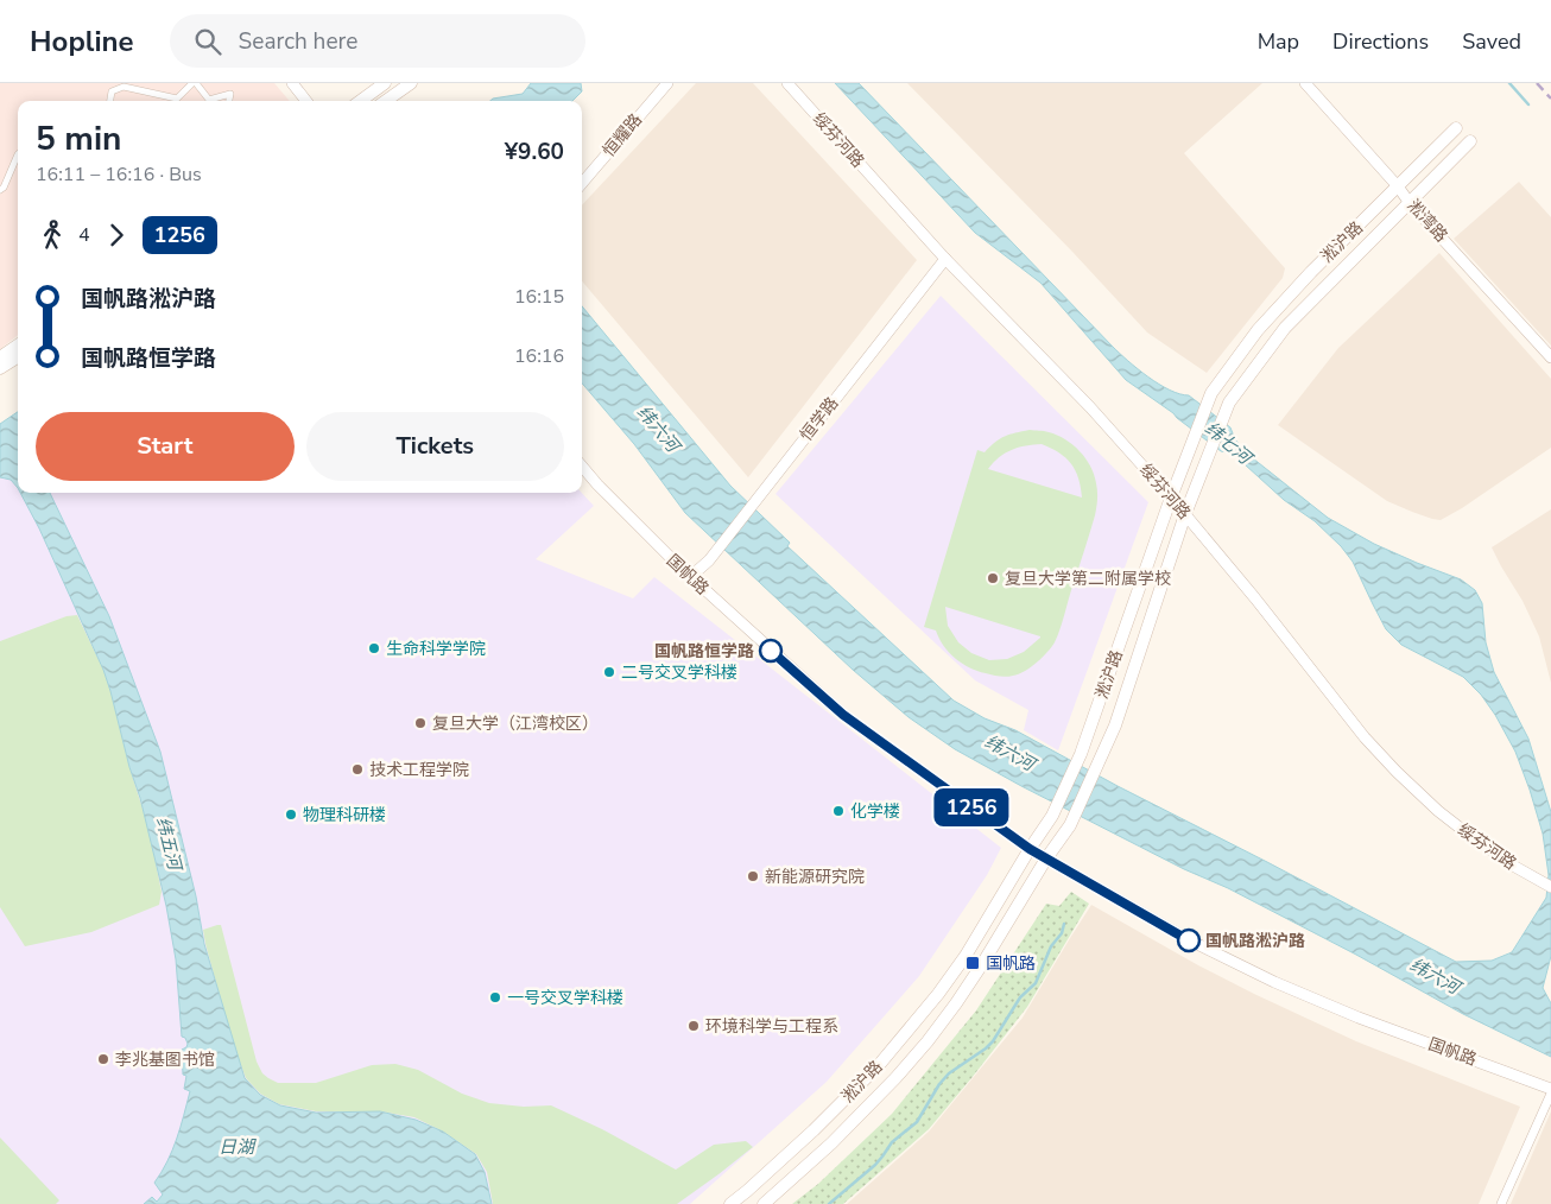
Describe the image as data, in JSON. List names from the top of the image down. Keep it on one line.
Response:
{"streets":{"main road":["淞沪路"],"street":["恒耀路","绥芬河路","淞湾路","恒学路","国帆路"]},"crossings":[["绥芬河路","淞沪路"],["绥芬河路","恒学路"],["淞湾路","淞沪路"],["淞沪路","国帆路"],["恒学路","国帆路"]],"water":["纬六河","纬七河","纬五河","日湖"],"places":{"other":["复旦大学第二附属学校","生命科学学院","国帆路恒学路","二号交叉学科楼","复旦大学（江湾校区）","技术工程学院","化学楼","物理科研楼","新能源研究院","国帆路淞沪路","一号交叉学科楼","环境科学与工程系","李兆基图书馆"],"transit":["国帆路"]},"lines":["bus line 1256"],"page":{"header":"Hopline","search":"Search here","nav":["Map","Directions","Saved"],"on_map":"1256","heading":["5 min","16:11 – 16:16 · Bus","¥9.60"],"legs":["4","1256"],"list":[{"name":"国帆路淞沪路","value":"16:15"},{"name":"国帆路恒学路","value":"16:16"}],"buttons":["Start","Tickets"]}}
